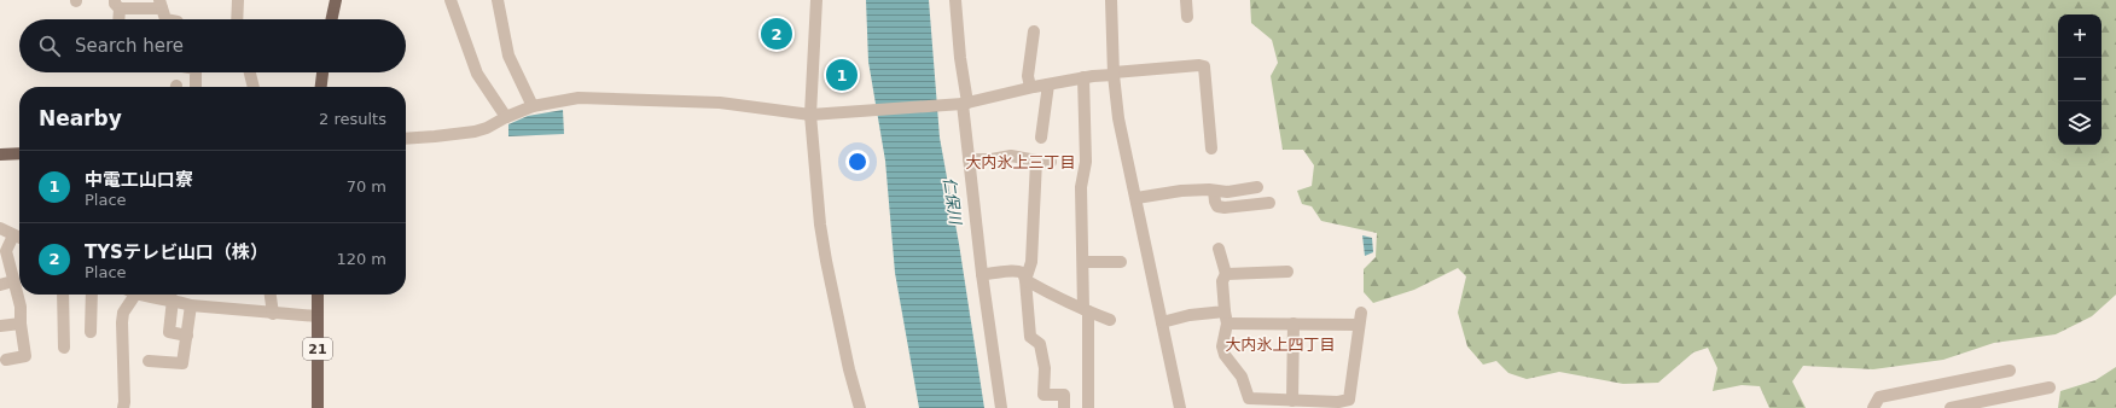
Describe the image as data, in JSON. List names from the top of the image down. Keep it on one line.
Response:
{"streets":{"main road":["21"]},"districts":["大内氷上三丁目","大内氷上四丁目"],"water":["仁保川"],"page":{"map_buttons":["+","−"],"pins":["2","1"],"search":"Search here","heading":["Nearby","2 results"],"list":[{"mark":"1","name":"中電工山口寮","note":"Place","value":"70 m"},{"mark":"2","name":"TYSテレビ山口（株）","note":"Place","value":"120 m"}]}}
